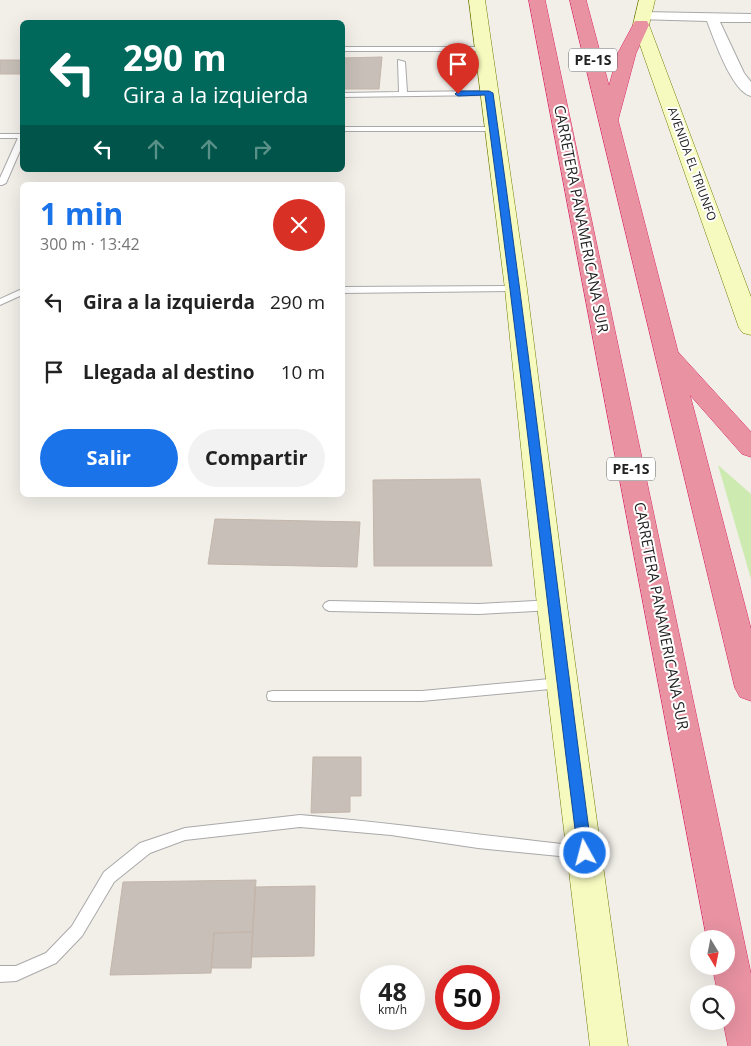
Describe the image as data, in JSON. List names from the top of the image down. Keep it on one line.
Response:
{"streets":{"highway":["PE-1S","CARRETERA PANAMERICANA SUR"],"main road":["AVENIDA EL TRIUNFO"]},"north":"bottom","page":{"turn":["290 m","Gira a la izquierda"],"heading":["1 min","300 m · 13:42"],"list":[{"name":"Gira a la izquierda","value":"290 m"},{"name":"Llegada al destino","value":"10 m"}],"buttons":["Salir","Compartir"],"speed":"48 km/h","limit":"50"}}
